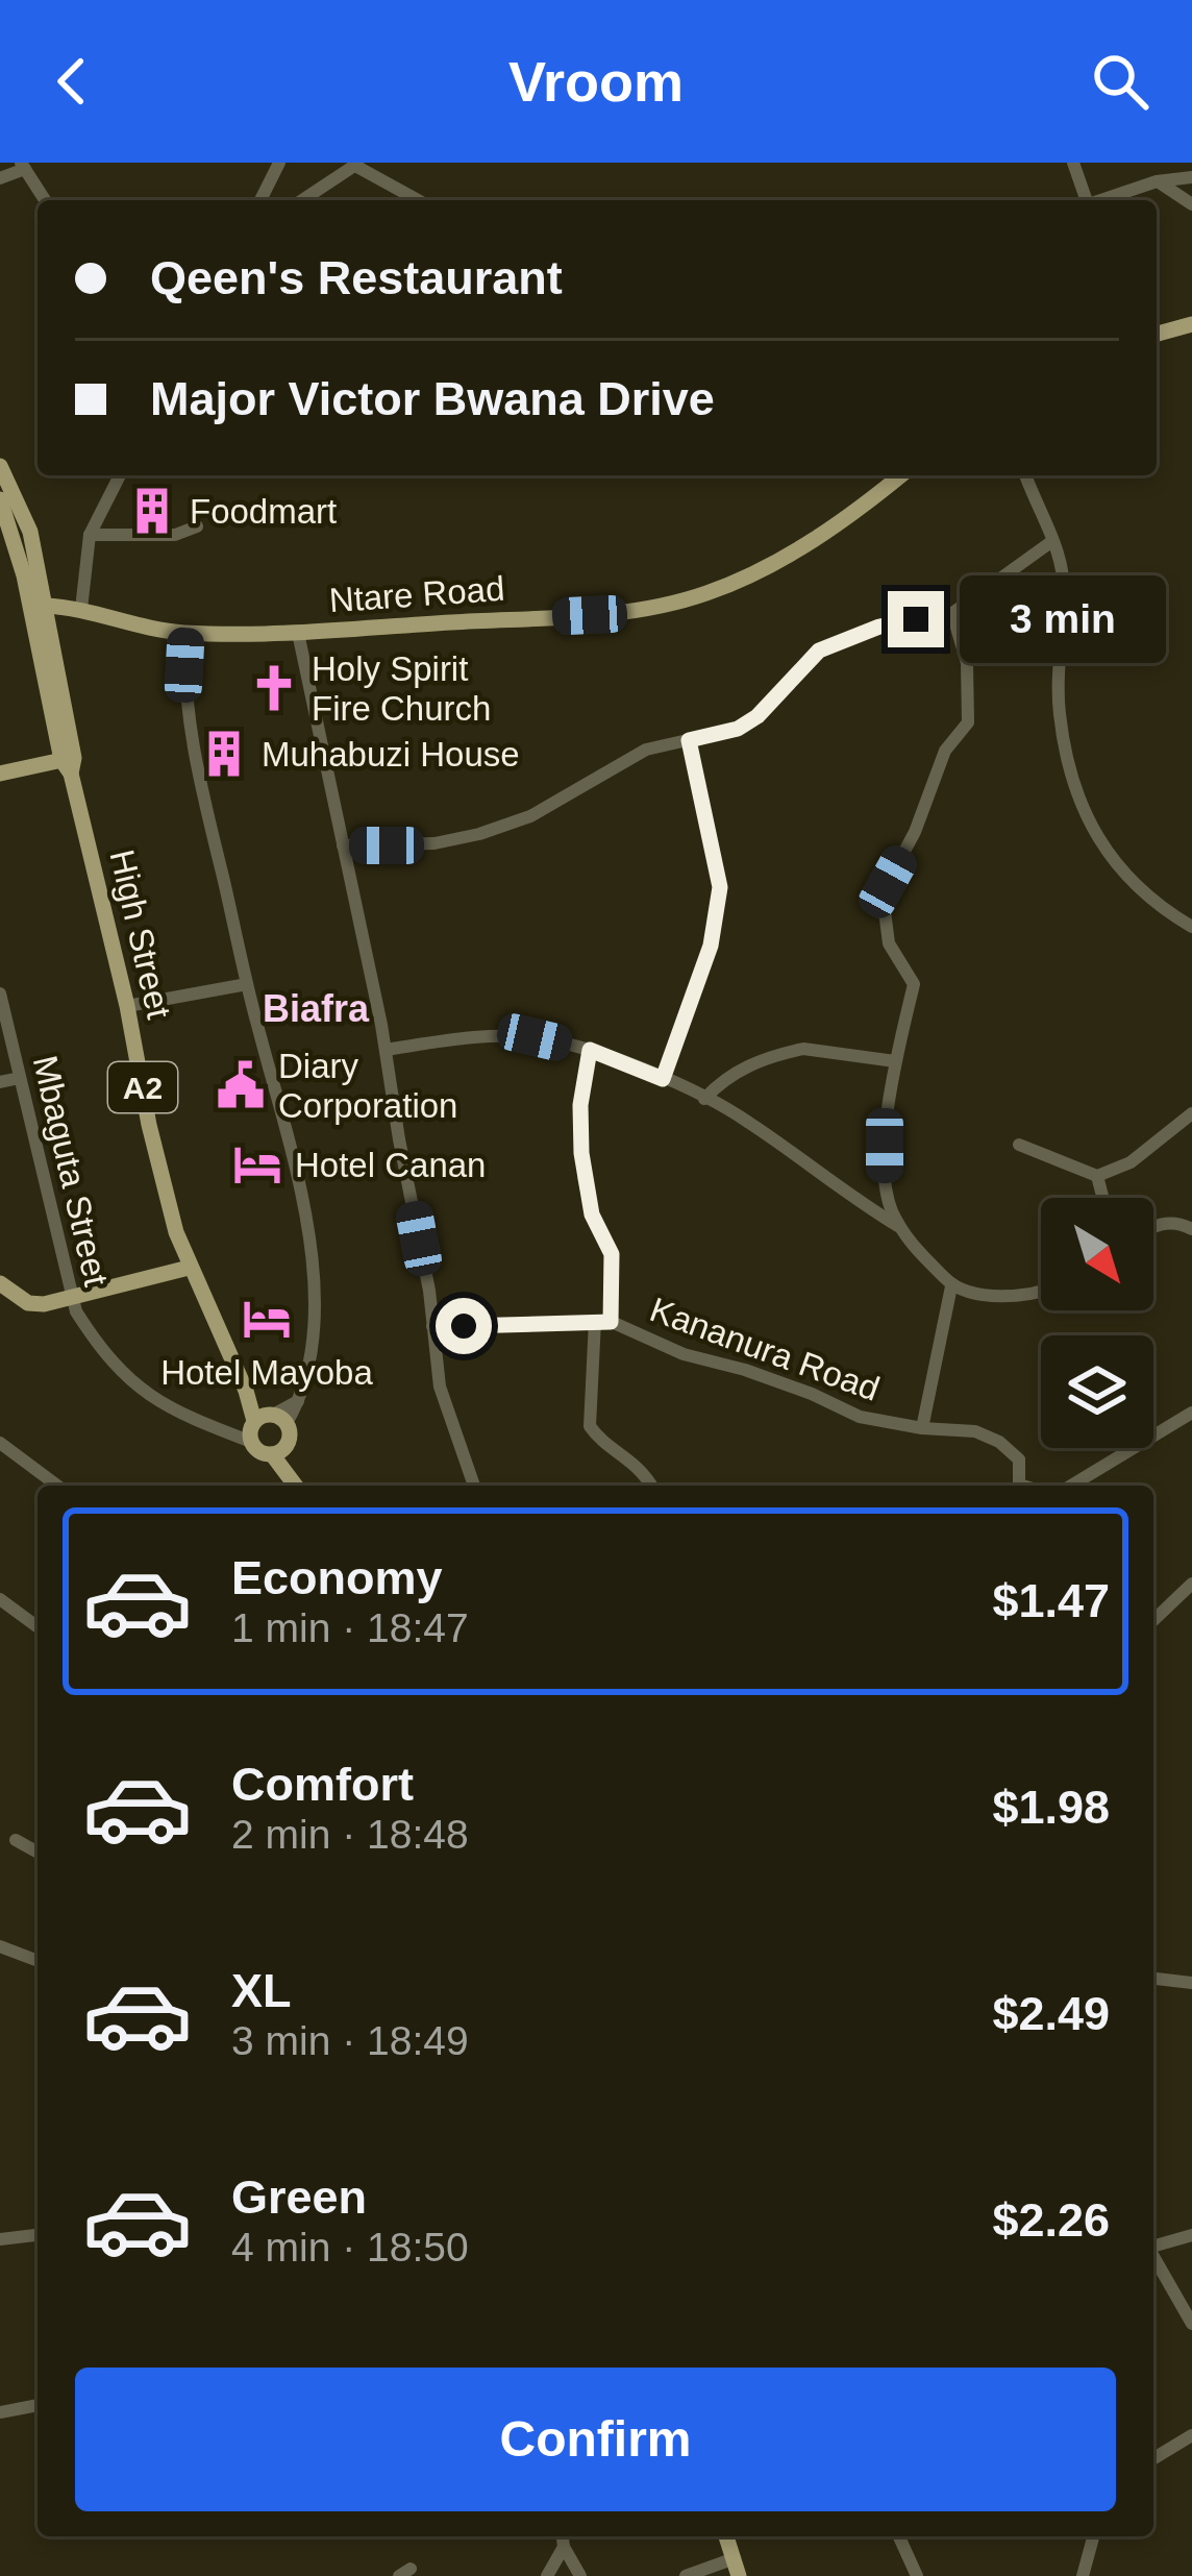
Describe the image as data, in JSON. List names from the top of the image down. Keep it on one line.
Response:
{"streets":{"main road":["Ntare Road","High Street","A2"],"street":["Mbaguta Street","Kananura Road"]},"crossings":[["Ntare Road","High Street"],["High Street","Mbaguta Street"]],"districts":["Biafra"],"places":{"building":["Foodmart","Muhabuzi House"],"church":["Holy Spirit Fire Church"],"public building":["Diary Corporation"],"hotel":["Hotel Canan","Hotel Mayoba"]},"north":"bottom right","page":{"header":"Vroom","banner":["Qeen's Restaurant","Major Victor Bwana Drive"],"bubble":"3 min","list":[{"name":"Economy","note":"1 min · 18:47","value":"$1.47"},{"name":"Comfort","note":"2 min · 18:48","value":"$1.98"},{"name":"XL","note":"3 min · 18:49","value":"$2.49"},{"name":"Green","note":"4 min · 18:50","value":"$2.26"}],"buttons":"Confirm"}}
